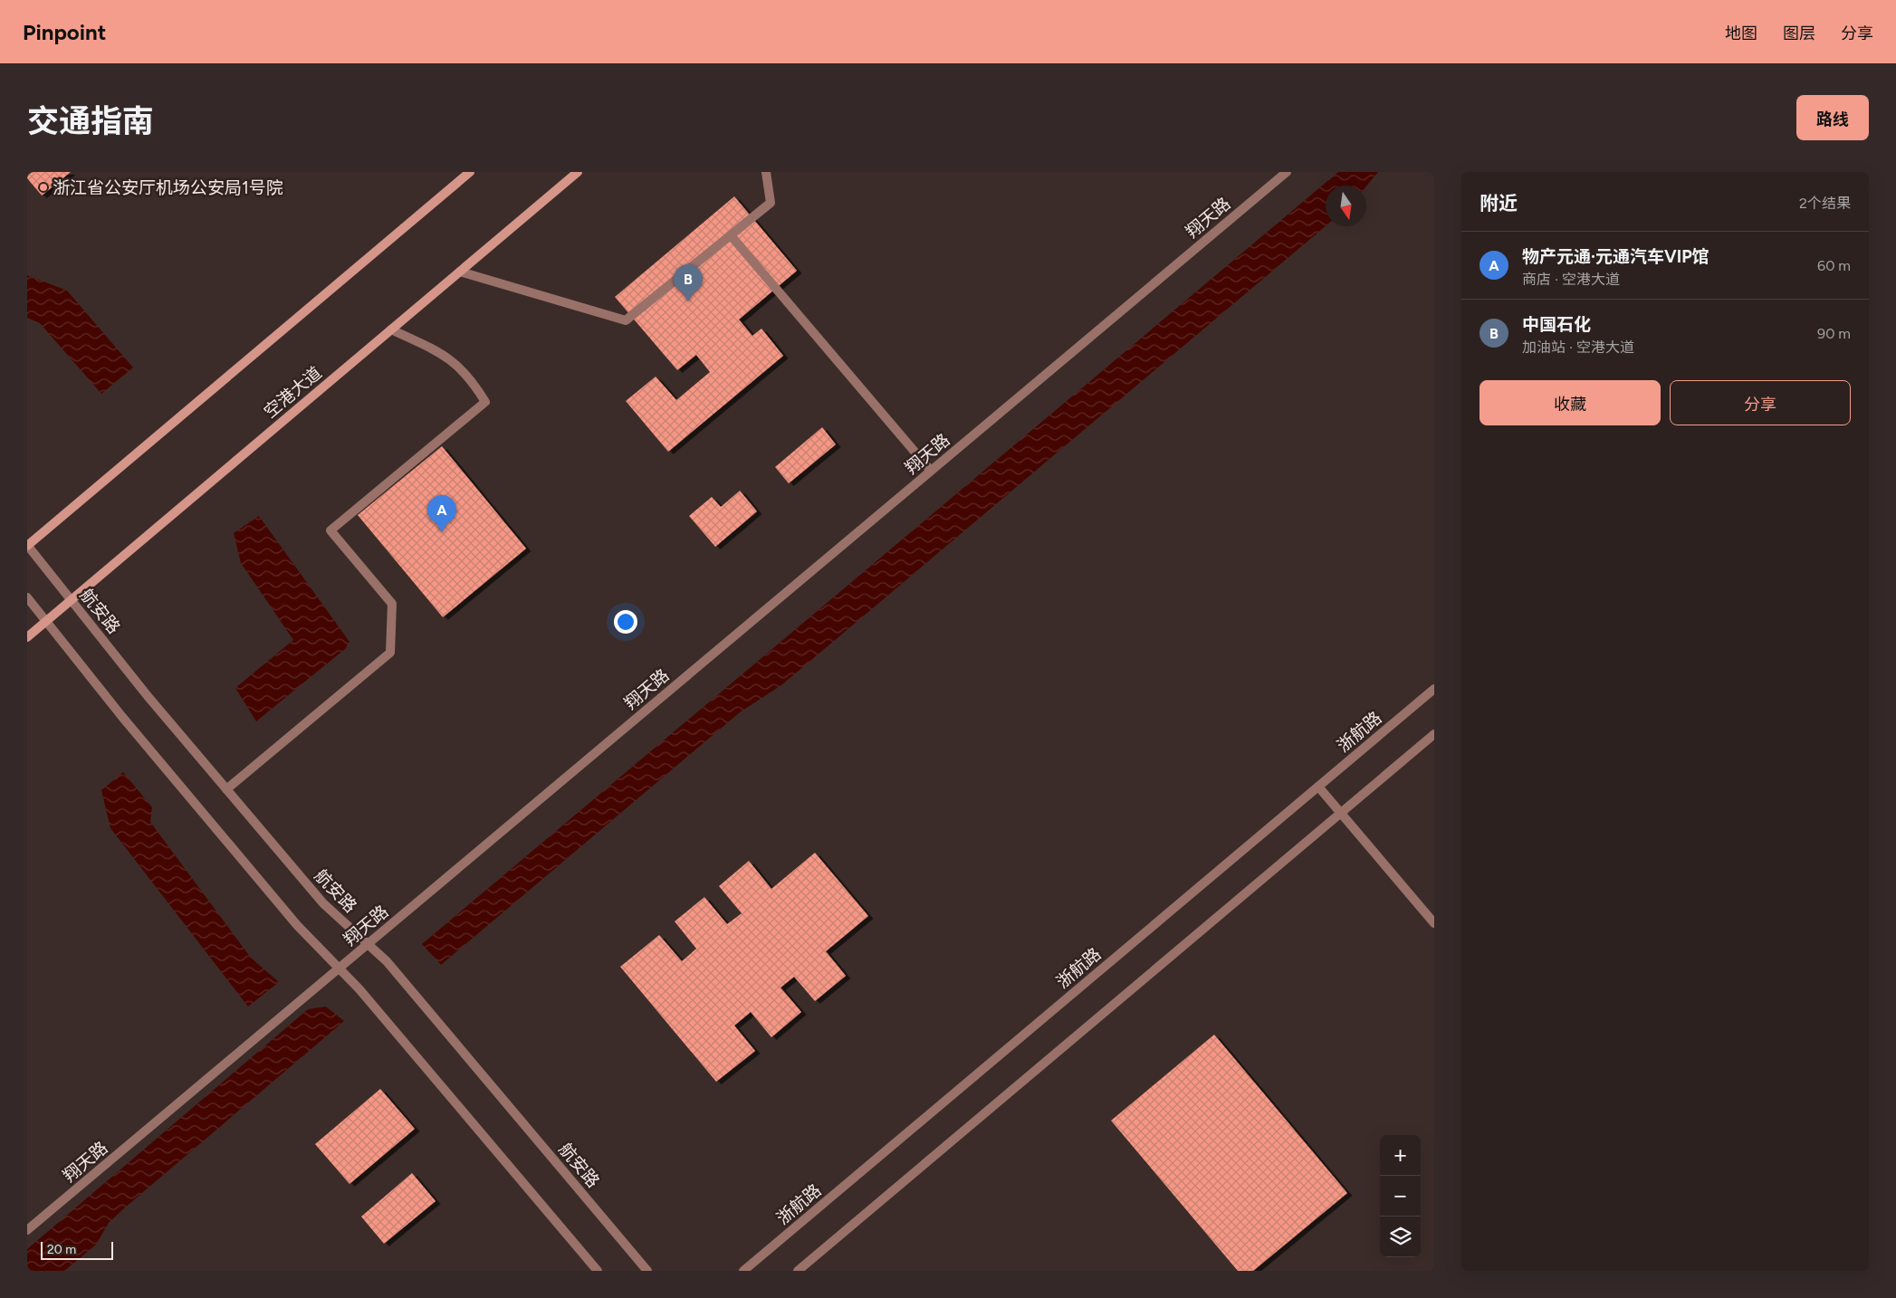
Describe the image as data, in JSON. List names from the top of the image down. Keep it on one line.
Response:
{"streets":{"main road":["空港大道"],"street":["翔天路","航安路","浙航路"]},"crossings":[["翔天路","航安路"],["空港大道","航安路"]],"places":["浙江省公安厅机场公安局1号院"],"scale_bar":"20 m","north":"bottom","page":{"header":"Pinpoint","nav":["地图","图层","分享"],"title":"交通指南","buttons":["路线",["收藏","分享"]],"heading":["附近","2个结果"],"list":[{"mark":"A","name":"物产元通·元通汽车VIP馆","note":"商店 · 空港大道","value":"60 m"},{"mark":"B","name":"中国石化","note":"加油站 · 空港大道","value":"90 m"}],"pins":["B","A"],"map_buttons":["+","−"],"scale":"20 m"}}
